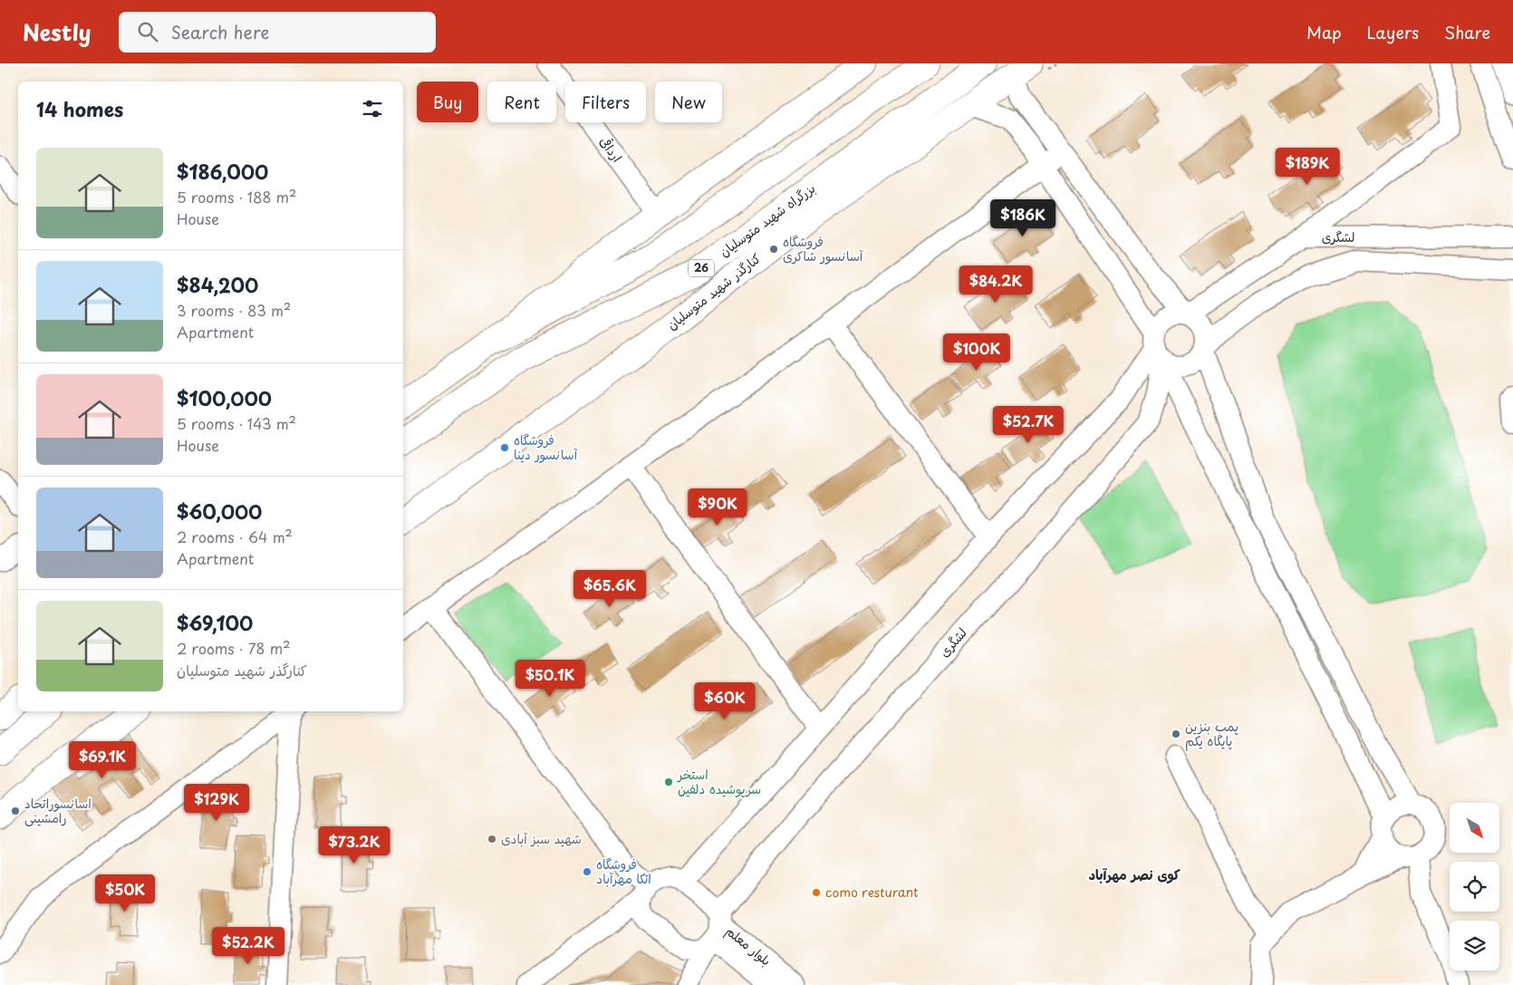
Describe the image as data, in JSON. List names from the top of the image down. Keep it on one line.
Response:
{"streets":{"main road":["بزرگراه شهید متوسلیان","26","کنارگذر شهید متوسلیان"],"street":["ارداقی","لشگری","بلوار معلم"]},"crossings":[["لشگری","بلوار معلم"]],"districts":["کوی نصر مهرآباد"],"places":["فروشگاه آسانسور شاکری","فروشگاه آسانسور دینا","پمپ بنزين پايگاه يكم","استخر سرپوشیده دلفین","اسانسوراتحاد رامشینی","شهید سبز آبادی","فروشگاه اتکا مهرآباد","como resturant"],"north":"bottom right","page":{"header":"Nestly","search":"Search here","nav":["Map","Layers","Share"],"chip":["Buy","Rent","Filters","New"],"heading":"14 homes","list":[{"name":"$186,000","note":"5 rooms · 188 m² · House"},{"name":"$84,200","note":"3 rooms · 83 m² · Apartment"},{"name":"$100,000","note":"5 rooms · 143 m² · House"},{"name":"$60,000","note":"2 rooms · 64 m² · Apartment"},{"name":"$69,100","note":"2 rooms · 78 m² · کنارگذر شهید متوسلیان"}],"price":["$189K","$186K","$84.2K","$100K","$52.7K","$90K","$65.6K","$50.1K","$60K","$69.1K","$129K","$73.2K","$50K","$52.2K"]}}
